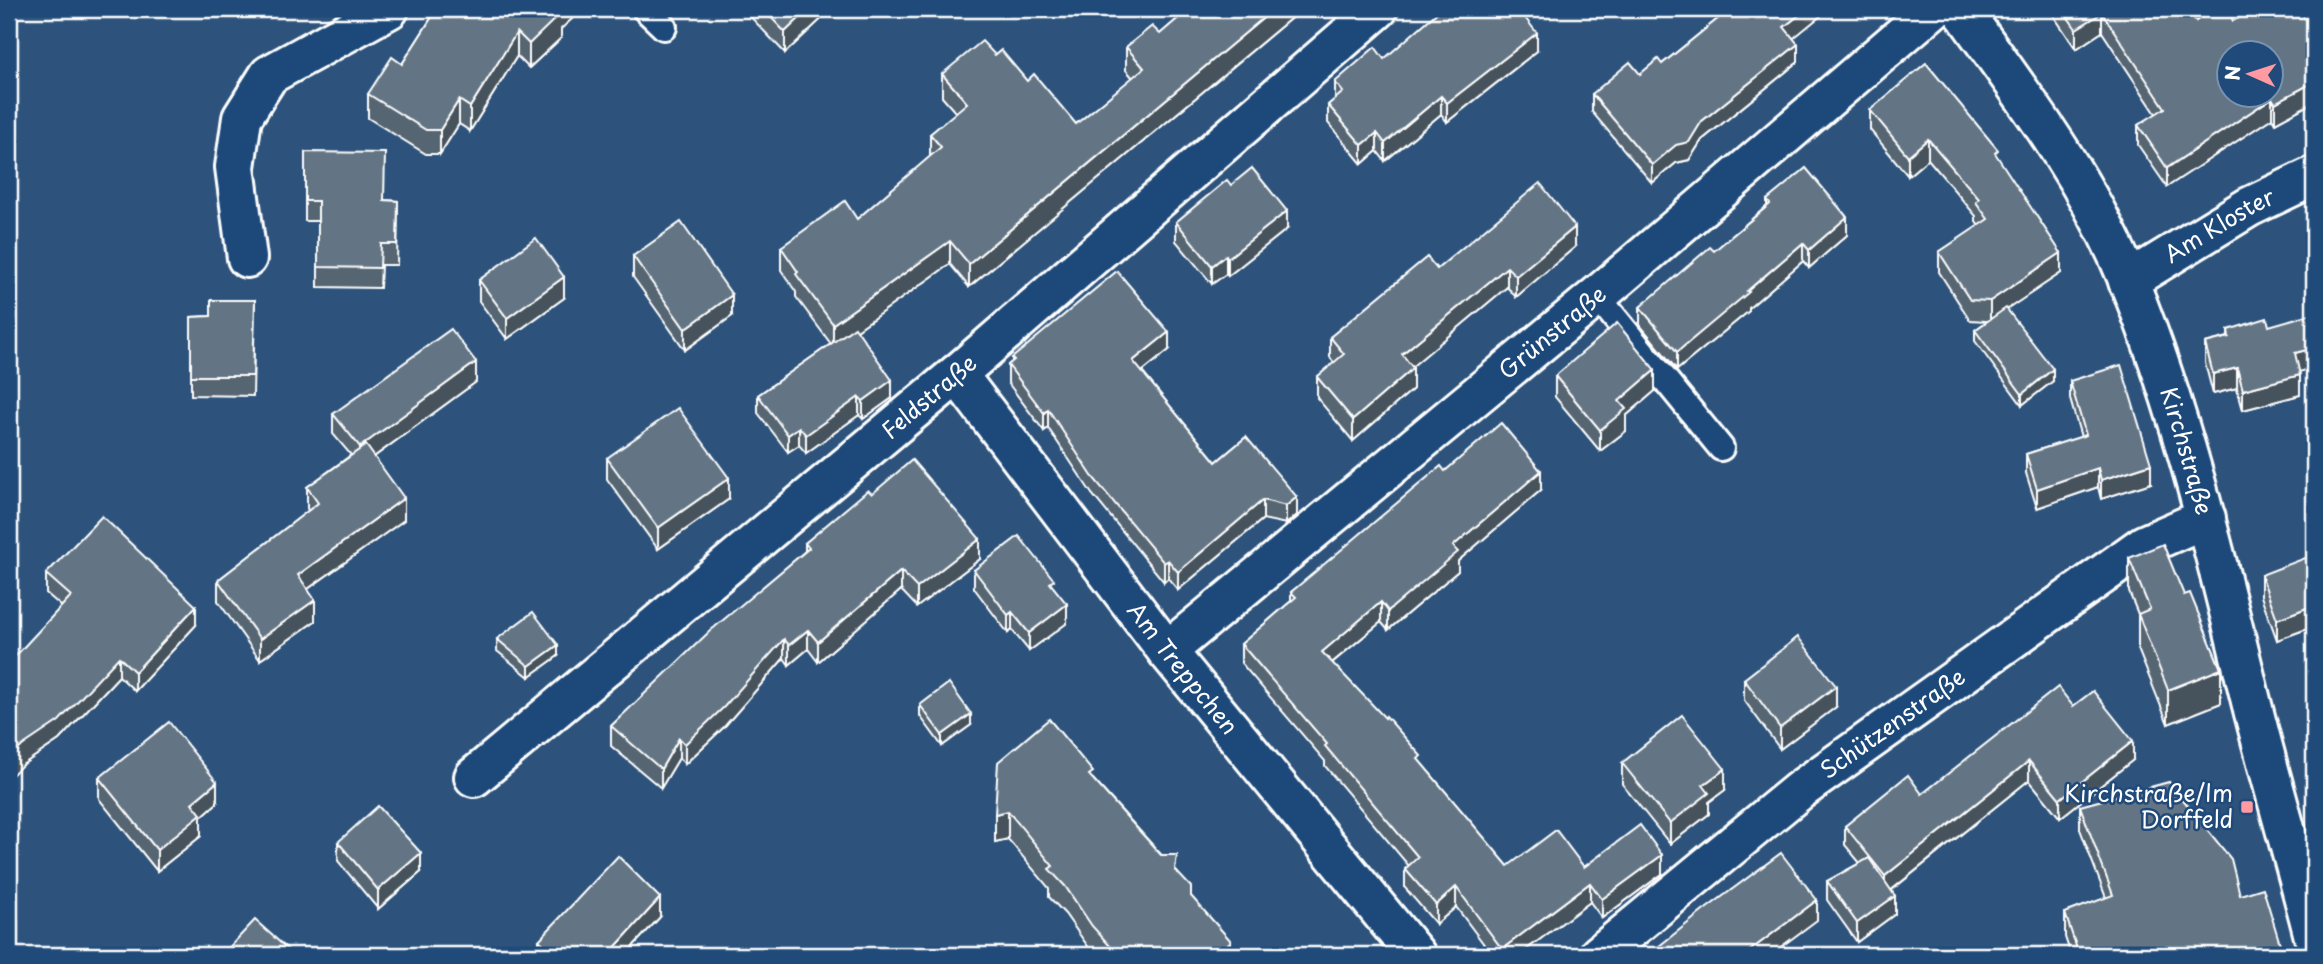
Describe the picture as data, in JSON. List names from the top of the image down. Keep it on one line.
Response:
{"streets":{"street":["Am Kloster","Grünstraße","Feldstraße","Kirchstraße","Am Treppchen","Schützenstraße"]},"crossings":[["Am Kloster","Kirchstraße"],["Grünstraße","Am Treppchen"],["Feldstraße","Am Treppchen"],["Kirchstraße","Schützenstraße"]],"places":{"transit":["Kirchstraße/Im Dorffeld"]},"north":"left"}
